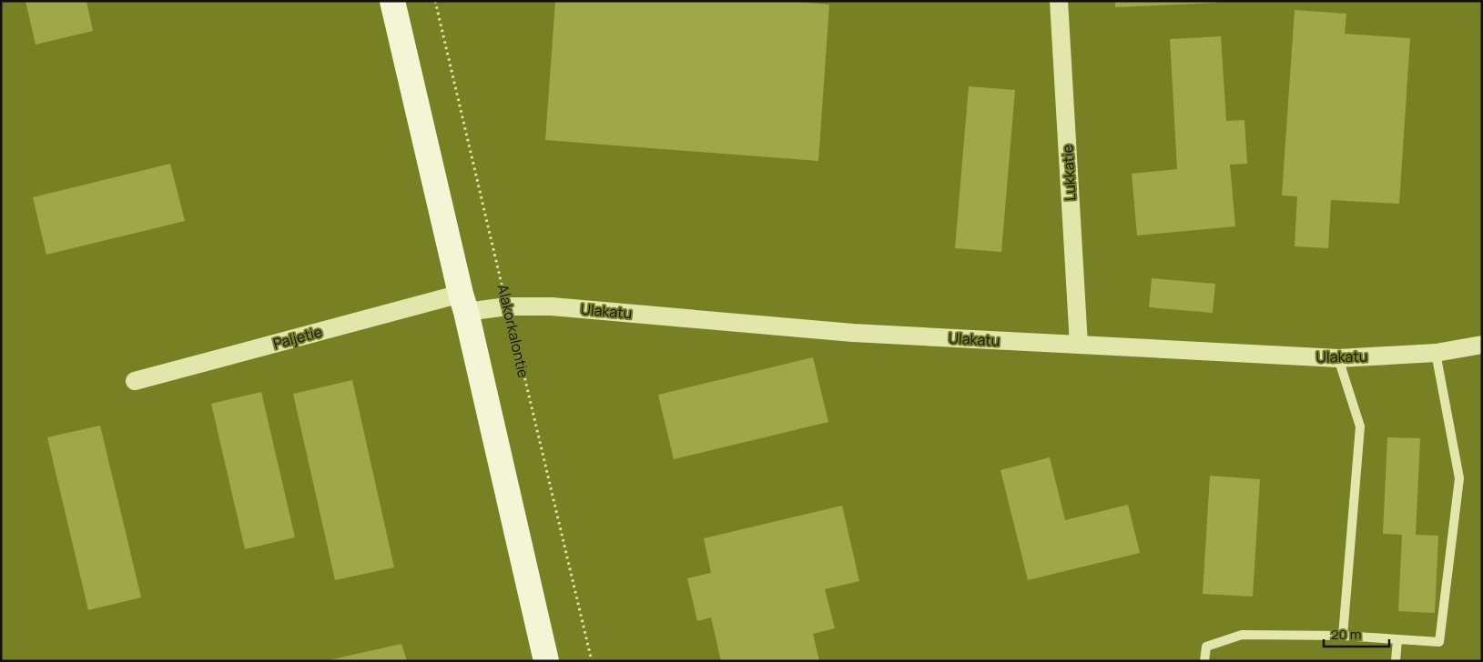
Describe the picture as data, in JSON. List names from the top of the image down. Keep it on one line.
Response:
{"streets":{"street":["Lukkatie","Ulakatu","Paljetie"],"path":["Alakorkalontie"]},"crossings":[["Lukkatie","Ulakatu"],["Ulakatu","Alakorkalontie"],["Ulakatu","Paljetie"]],"scale_bar":"20 m"}
